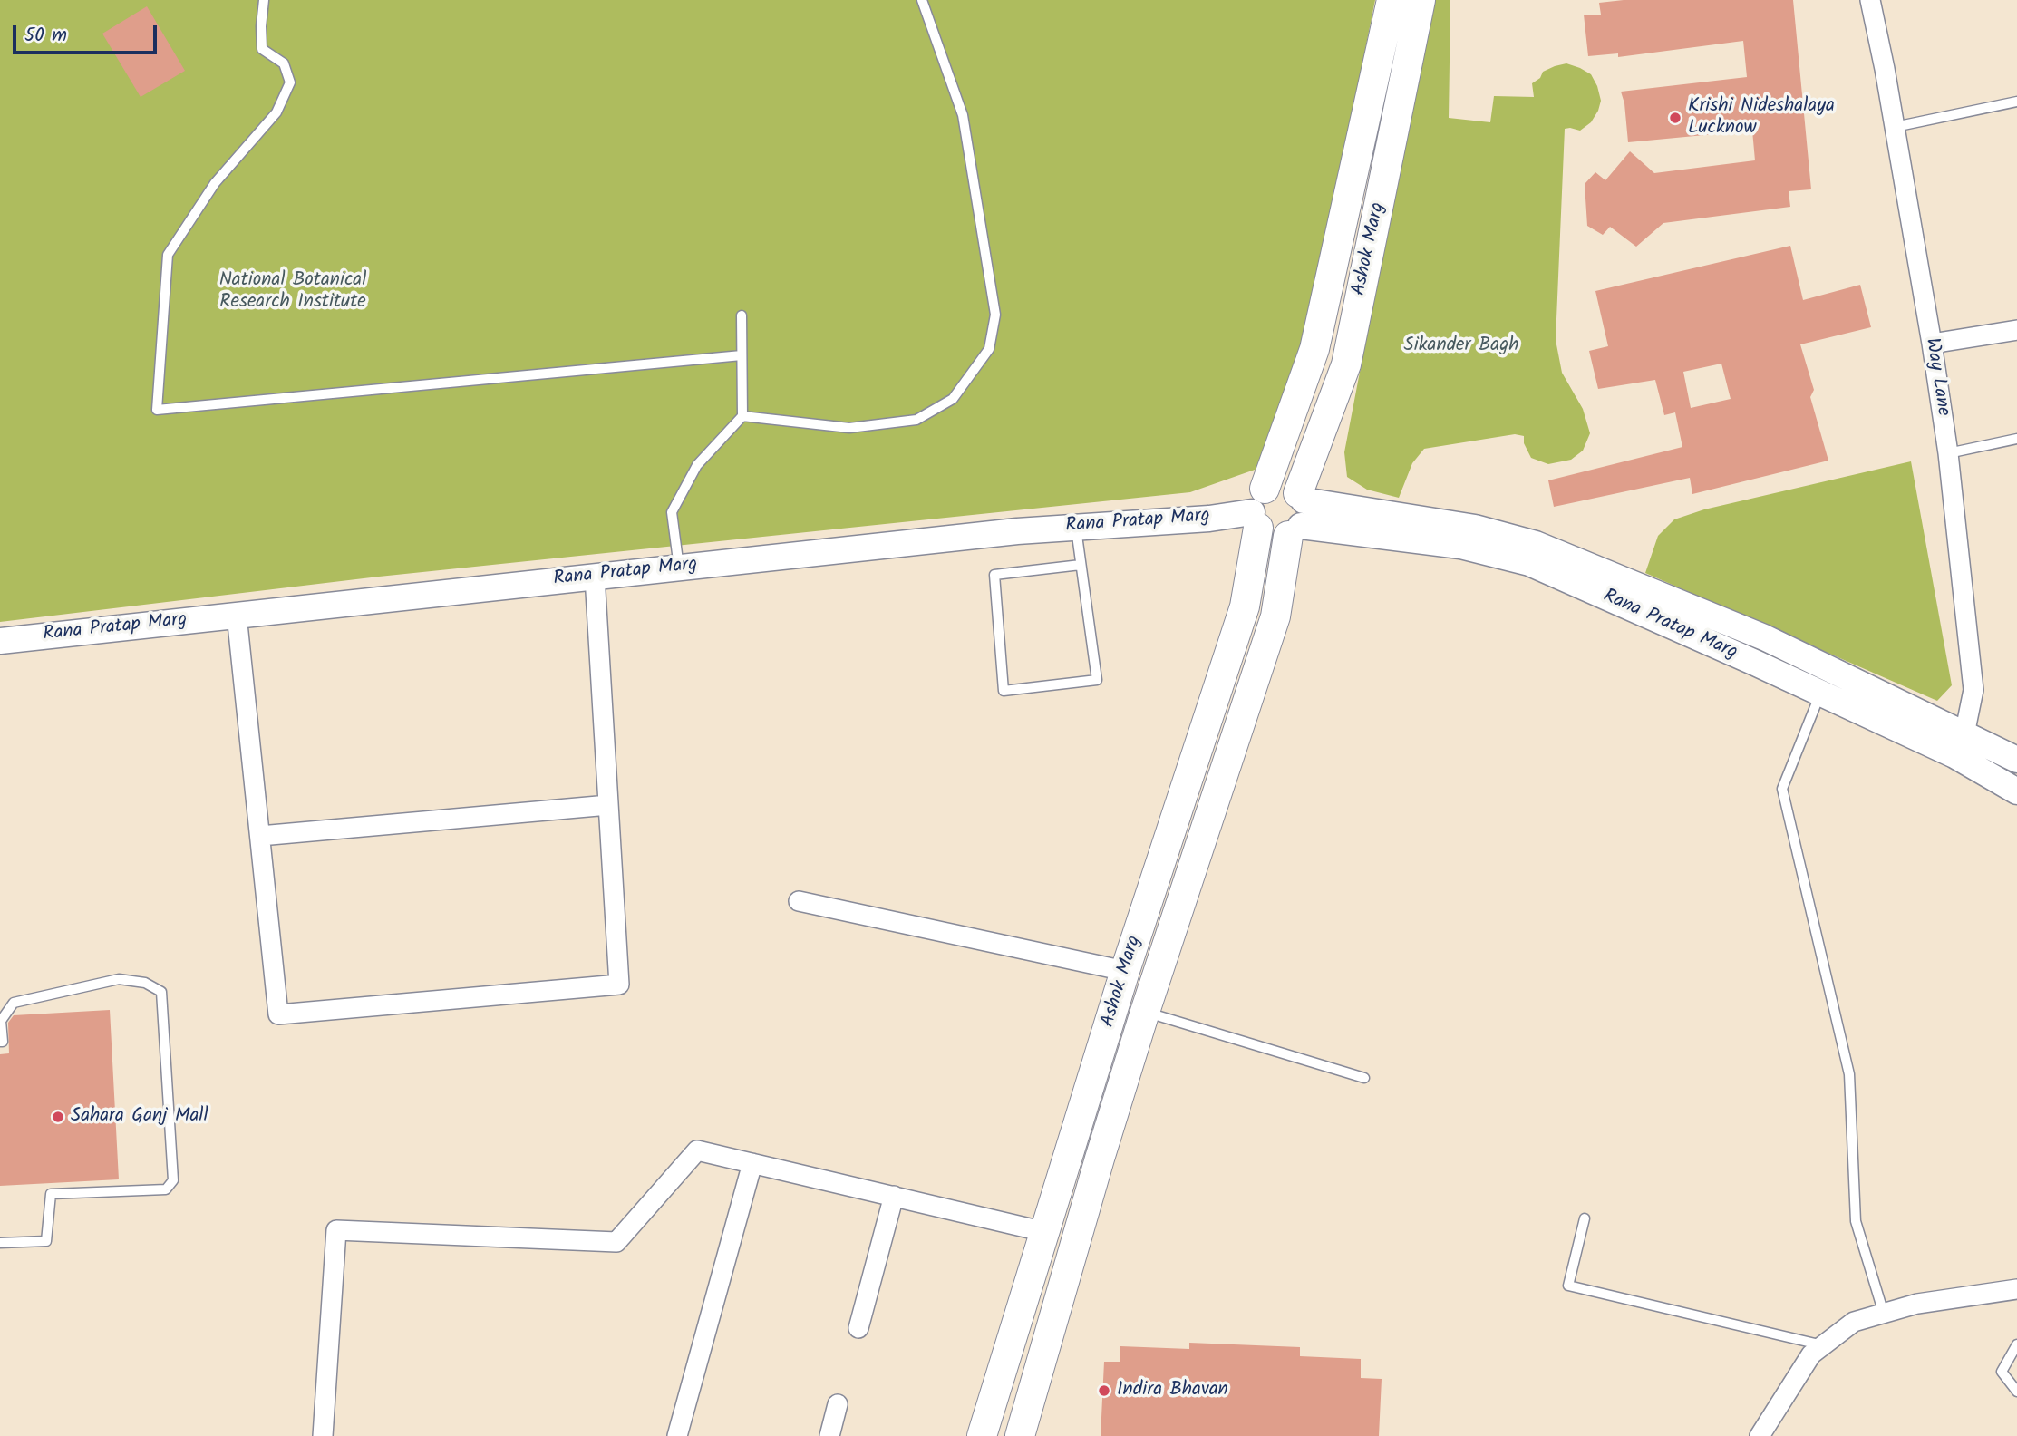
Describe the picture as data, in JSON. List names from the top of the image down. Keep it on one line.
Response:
{"streets":{"main road":["Ashok Marg"],"street":["Way Lane","Rana Pratap Marg"]},"crossings":[["Ashok Marg","Rana Pratap Marg"],["Way Lane","Rana Pratap Marg"]],"parks":["National Botanical Research Institute","Sikander Bagh"],"places":["Krishi Nideshalaya Lucknow","Sahara Ganj Mall","Indira Bhavan"],"scale_bar":"50 m"}
